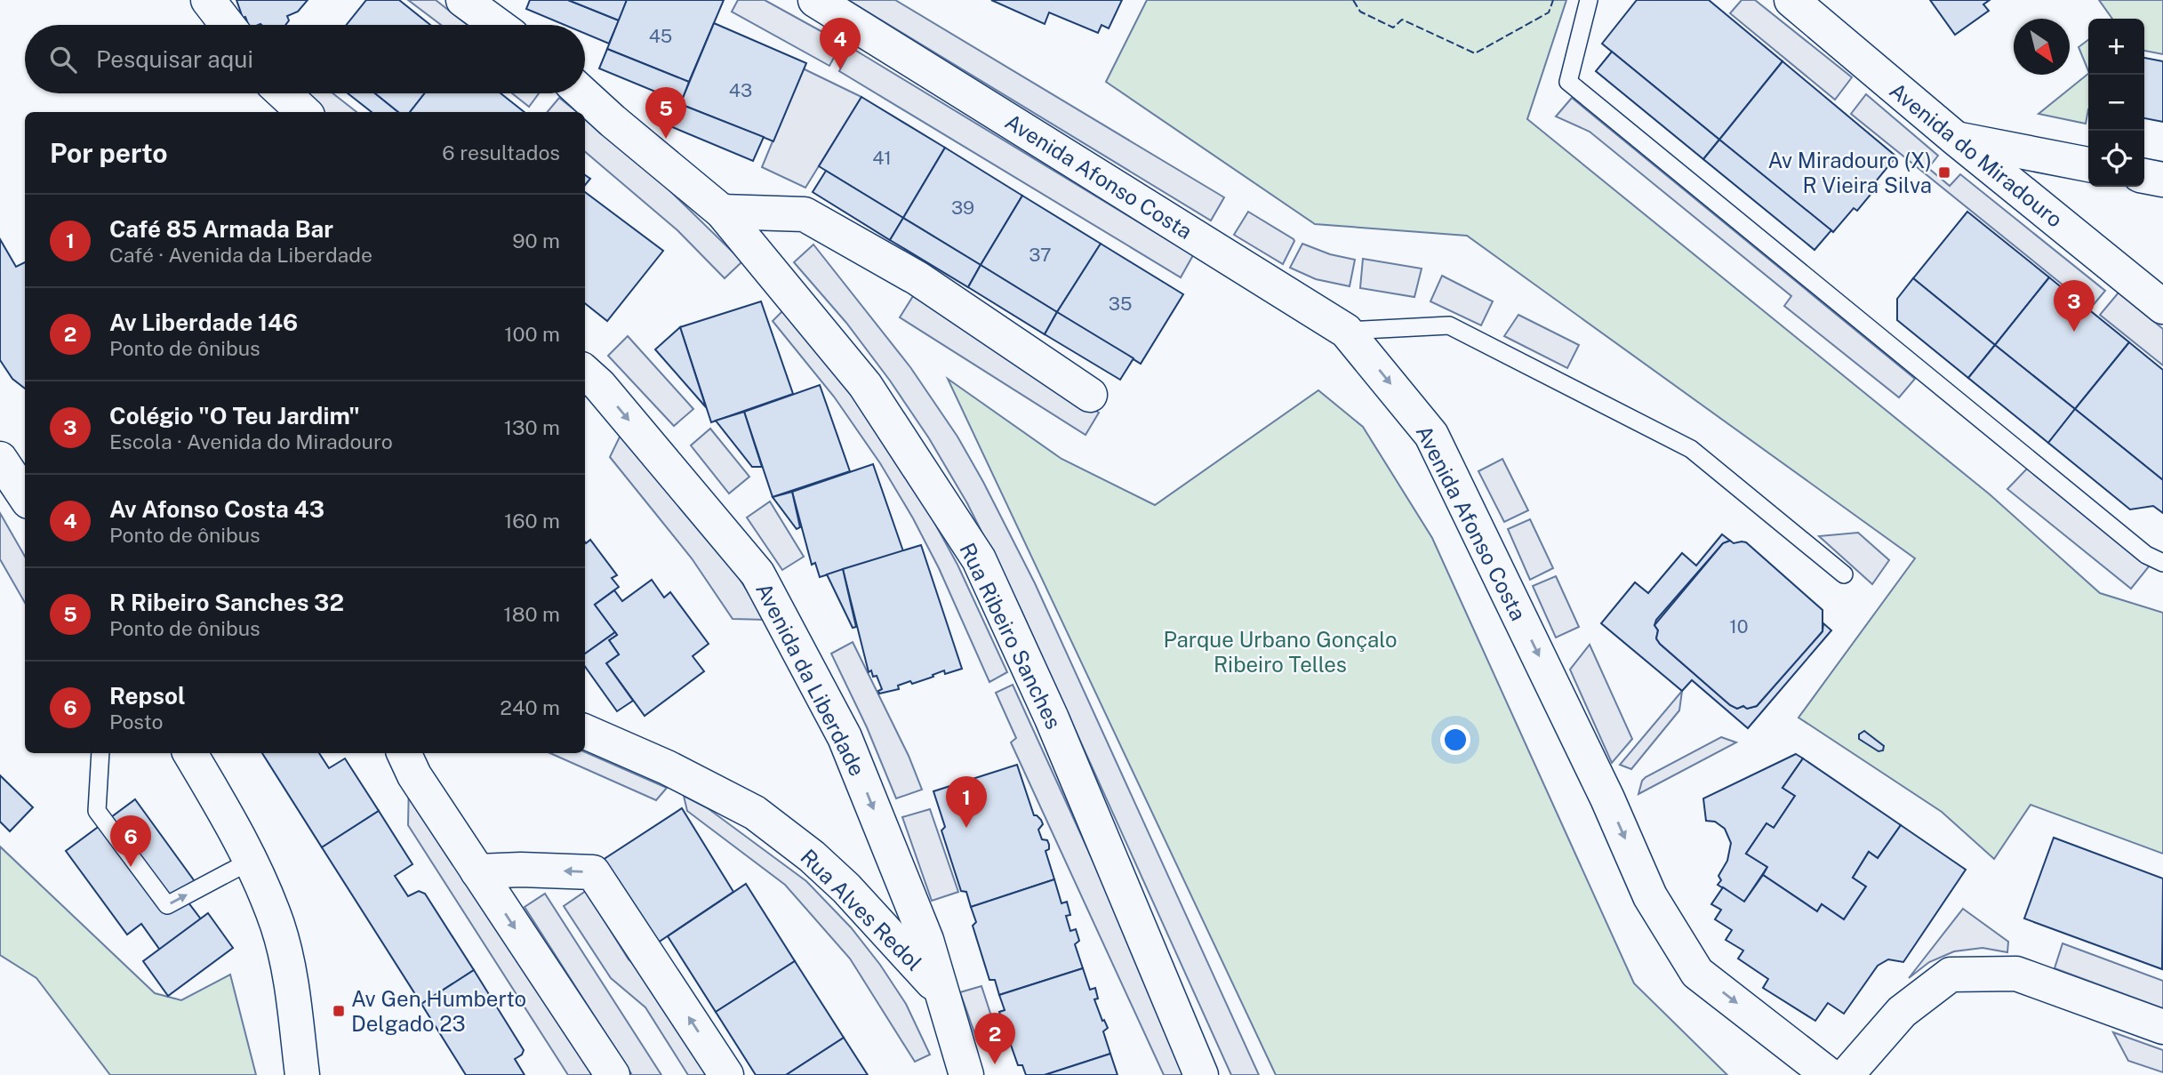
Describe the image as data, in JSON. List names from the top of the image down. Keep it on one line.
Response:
{"streets":{"street":["Avenida do Miradouro","Avenida Afonso Costa","Rua Ribeiro Sanches","Avenida da Liberdade","Rua Alves Redol"]},"crossings":[["Avenida da Liberdade","Rua Alves Redol"]],"one_way":["Avenida Afonso Costa","Avenida da Liberdade"],"parks":["Parque Urbano Gonçalo Ribeiro Telles"],"places":{"transit":["Av Miradouro (X) R Vieira Silva","Av Gen Humberto Delgado 23"]},"house_numbers":["45","43","41","39","37","35","10"],"north":"bottom right","page":{"pins":["4","5","3","1","6","2"],"map_buttons":["+","−"],"search":"Pesquisar aqui","heading":["Por perto","6 resultados"],"list":[{"mark":"1","name":"Café 85 Armada Bar","note":"Café · Avenida da Liberdade","value":"90 m"},{"mark":"2","name":"Av Liberdade 146","note":"Ponto de ônibus","value":"100 m"},{"mark":"3","name":"Colégio \"O Teu Jardim\"","note":"Escola · Avenida do Miradouro","value":"130 m"},{"mark":"4","name":"Av Afonso Costa 43","note":"Ponto de ônibus","value":"160 m"},{"mark":"5","name":"R Ribeiro Sanches 32","note":"Ponto de ônibus","value":"180 m"},{"mark":"6","name":"Repsol","note":"Posto","value":"240 m"}]}}
